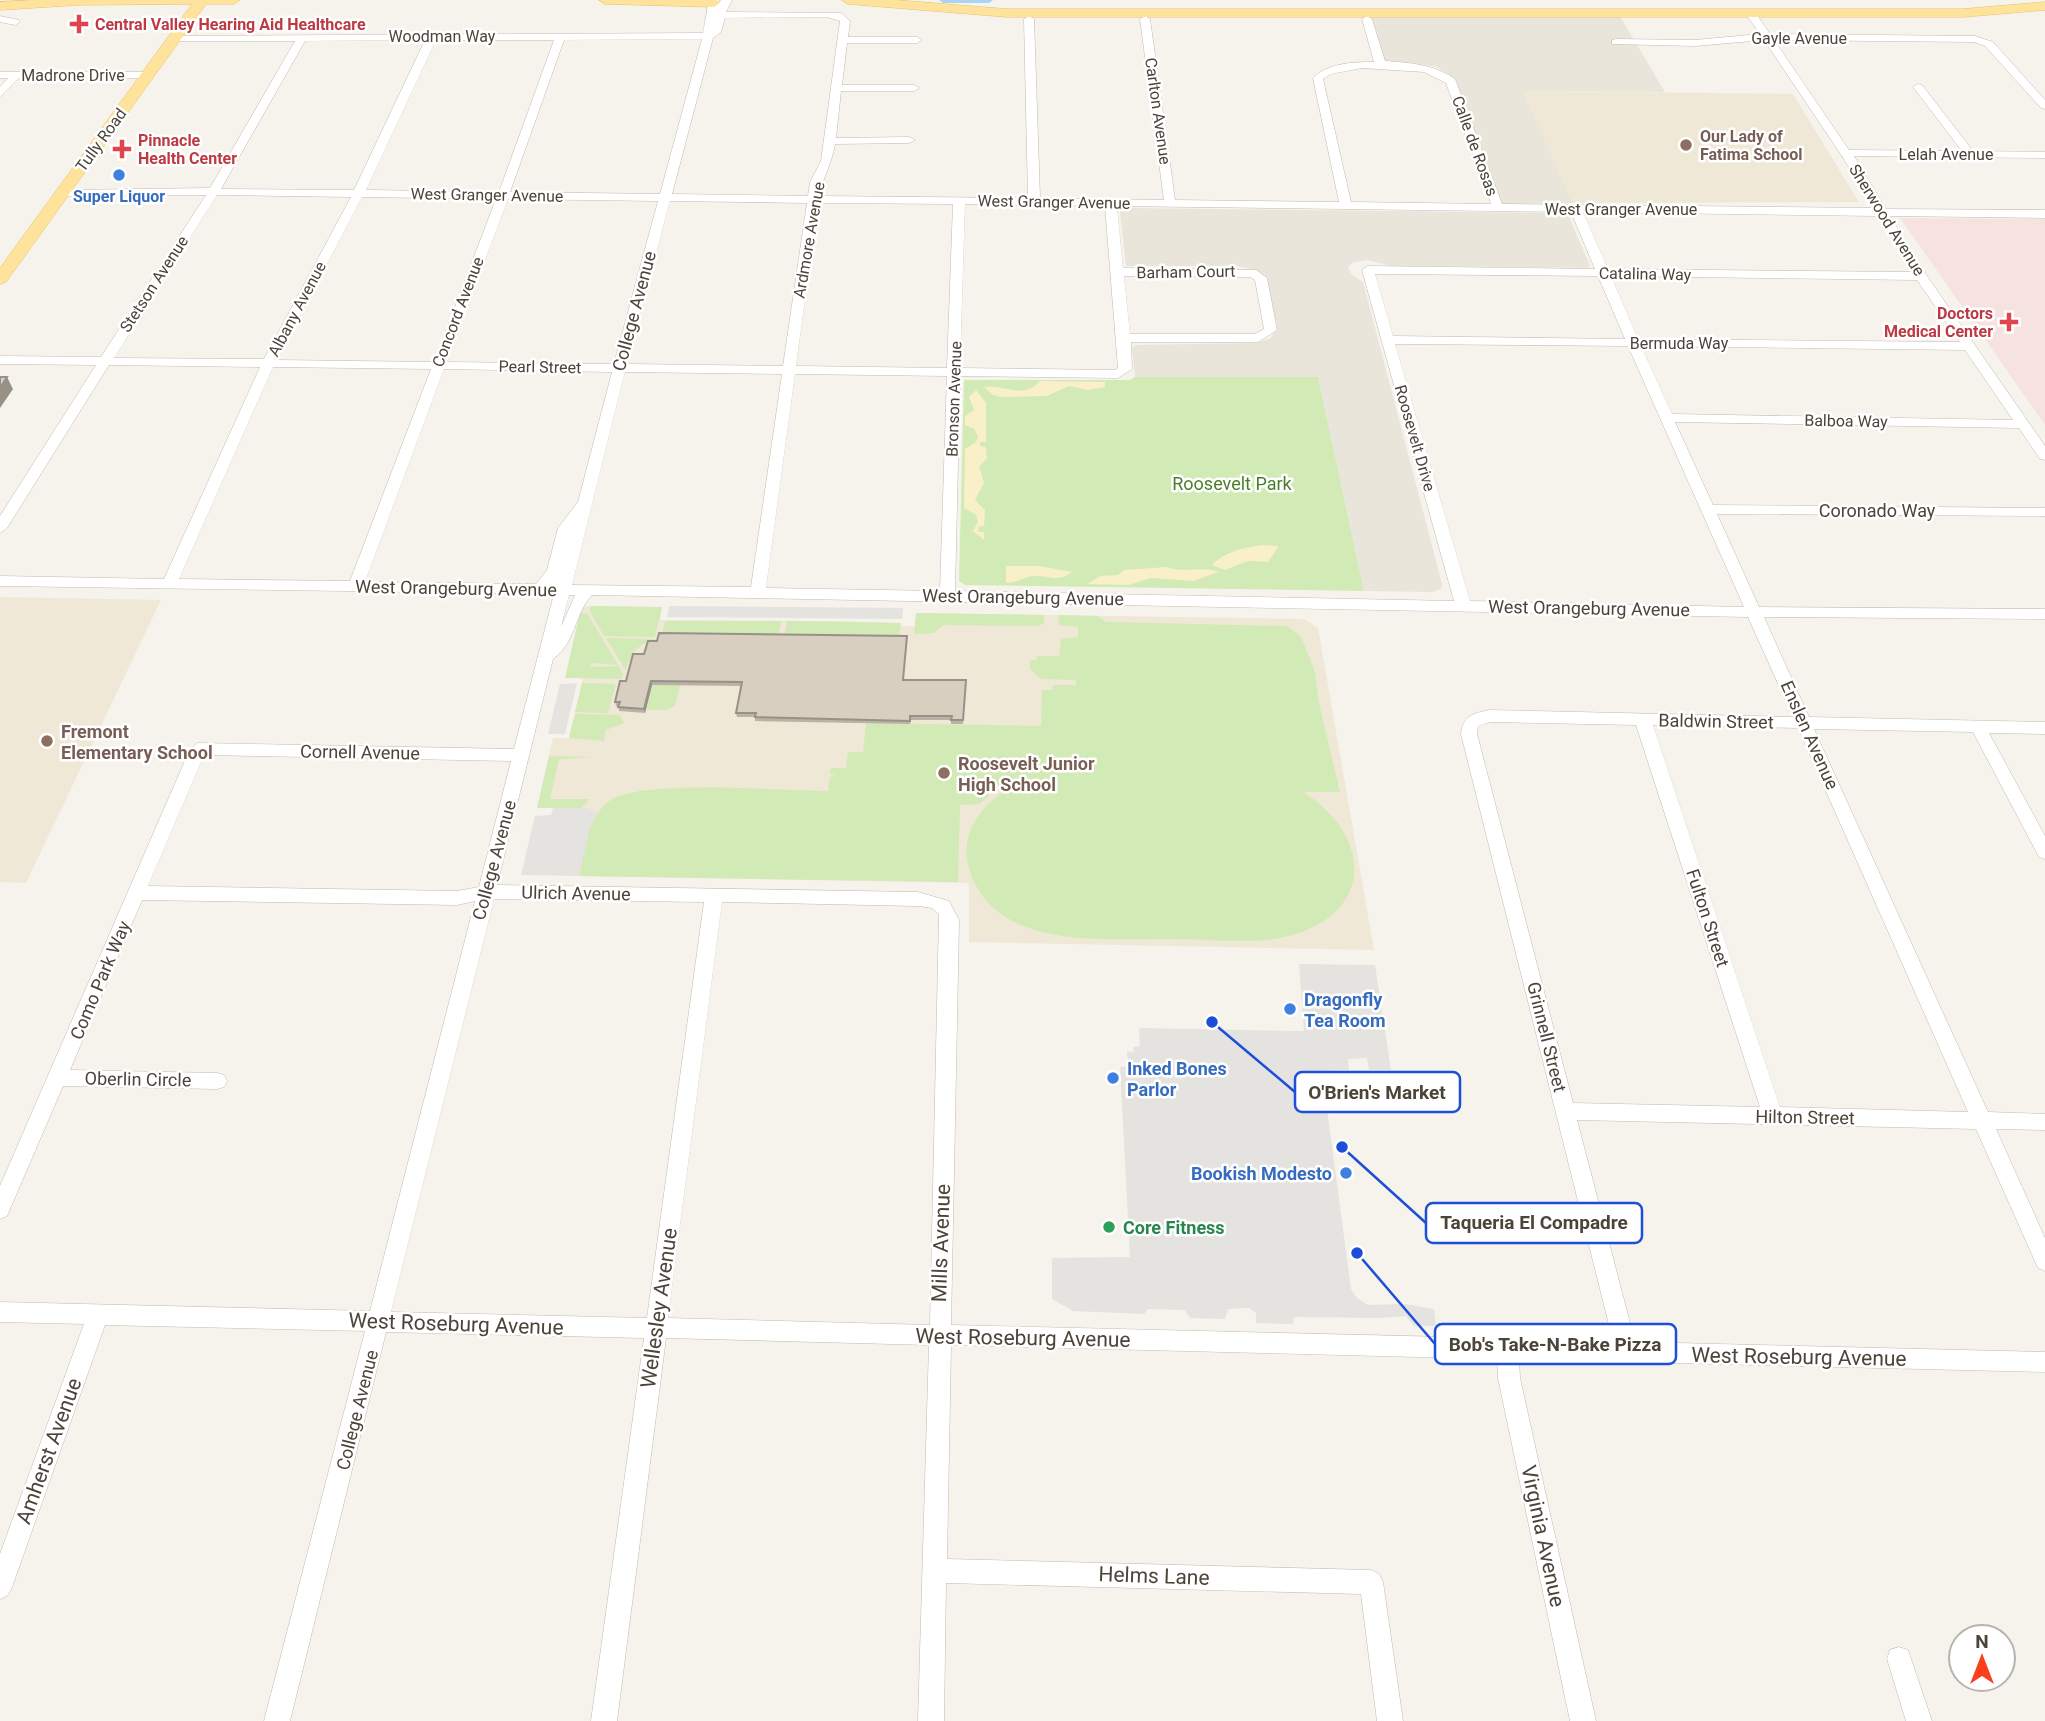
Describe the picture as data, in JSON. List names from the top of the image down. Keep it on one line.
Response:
{"streets":{"main road":["Tully Road"],"street":["Woodman Way","Gayle Avenue","Madrone Drive","Carlton Avenue","Calle de Rosas","Lelah Avenue","West Granger Avenue","Sherwood Avenue","Ardmore Avenue","Barham Court","Catalina Way","Stetson Avenue","Albany Avenue","College Avenue","Concord Avenue","Bermuda Way","Pearl Street","Bronson Avenue","Balboa Way","Roosevelt Drive","Coronado Way","West Orangeburg Avenue","Baldwin Street","Enslen Avenue","Cornell Avenue","Ulrich Avenue","Fulton Street","Como Park Way","Grinnell Street","Oberlin Circle","Hilton Street","Mills Avenue","Wellesley Avenue","West Roseburg Avenue","Amherst Avenue","Virginia Avenue","Helms Lane"]},"crossings":[["Woodman Way","Tully Road"],["Woodman Way","Stetson Avenue"],["Woodman Way","Albany Avenue"],["Woodman Way","College Avenue"],["Woodman Way","Concord Avenue"],["Gayle Avenue","Sherwood Avenue"],["Madrone Drive","Tully Road"],["Carlton Avenue","West Granger Avenue"],["Tully Road","West Granger Avenue"],["Calle de Rosas","West Granger Avenue"],["Lelah Avenue","Sherwood Avenue"],["West Granger Avenue","Sherwood Avenue"],["West Granger Avenue","Ardmore Avenue"],["West Granger Avenue","Stetson Avenue"],["West Granger Avenue","Albany Avenue"],["West Granger Avenue","College Avenue"],["West Granger Avenue","Concord Avenue"],["West Granger Avenue","Bronson Avenue"],["West Granger Avenue","Enslen Avenue"],["Sherwood Avenue","Catalina Way"],["Sherwood Avenue","Bermuda Way"],["Sherwood Avenue","Balboa Way"],["Ardmore Avenue","Pearl Street"],["Ardmore Avenue","West Orangeburg Avenue"],["Barham Court","Pearl Street"],["Catalina Way","Roosevelt Drive"],["Catalina Way","Enslen Avenue"],["Stetson Avenue","Pearl Street"],["Albany Avenue","Pearl Street"],["Albany Avenue","West Orangeburg Avenue"],["College Avenue","Pearl Street"],["College Avenue","West Orangeburg Avenue"],["College Avenue","Cornell Avenue"],["College Avenue","Ulrich Avenue"],["College Avenue","West Roseburg Avenue"],["Concord Avenue","Pearl Street"],["Concord Avenue","West Orangeburg Avenue"],["Bermuda Way","Roosevelt Drive"],["Bermuda Way","Enslen Avenue"],["Pearl Street","Bronson Avenue"],["Bronson Avenue","West Orangeburg Avenue"],["Balboa Way","Enslen Avenue"],["Roosevelt Drive","West Orangeburg Avenue"],["Coronado Way","Enslen Avenue"],["West Orangeburg Avenue","Enslen Avenue"],["Baldwin Street","Enslen Avenue"],["Baldwin Street","Fulton Street"],["Baldwin Street","Grinnell Street"],["Enslen Avenue","Hilton Street"],["Cornell Avenue","Como Park Way"],["Ulrich Avenue","Como Park Way"],["Ulrich Avenue","Mills Avenue"],["Ulrich Avenue","Wellesley Avenue"],["Fulton Street","Hilton Street"],["Como Park Way","Oberlin Circle"],["Grinnell Street","Hilton Street"],["Grinnell Street","West Roseburg Avenue"],["Mills Avenue","West Roseburg Avenue"],["Mills Avenue","Helms Lane"],["Wellesley Avenue","West Roseburg Avenue"],["West Roseburg Avenue","Amherst Avenue"],["West Roseburg Avenue","Virginia Avenue"]],"parks":["Roosevelt Park"],"places":{"health":["Central Valley Hearing Aid Healthcare","Pinnacle Health Center","Doctors Medical Center"],"other":["Our Lady of Fatima School","Super Liquor","Fremont Elementary School","Roosevelt Junior High School","Dragonfly Tea Room","O'Brien's Market","Inked Bones Parlor","Taqueria El Compadre","Bookish Modesto","Core Fitness","Bob's Take-N-Bake Pizza"]},"north":"top"}
